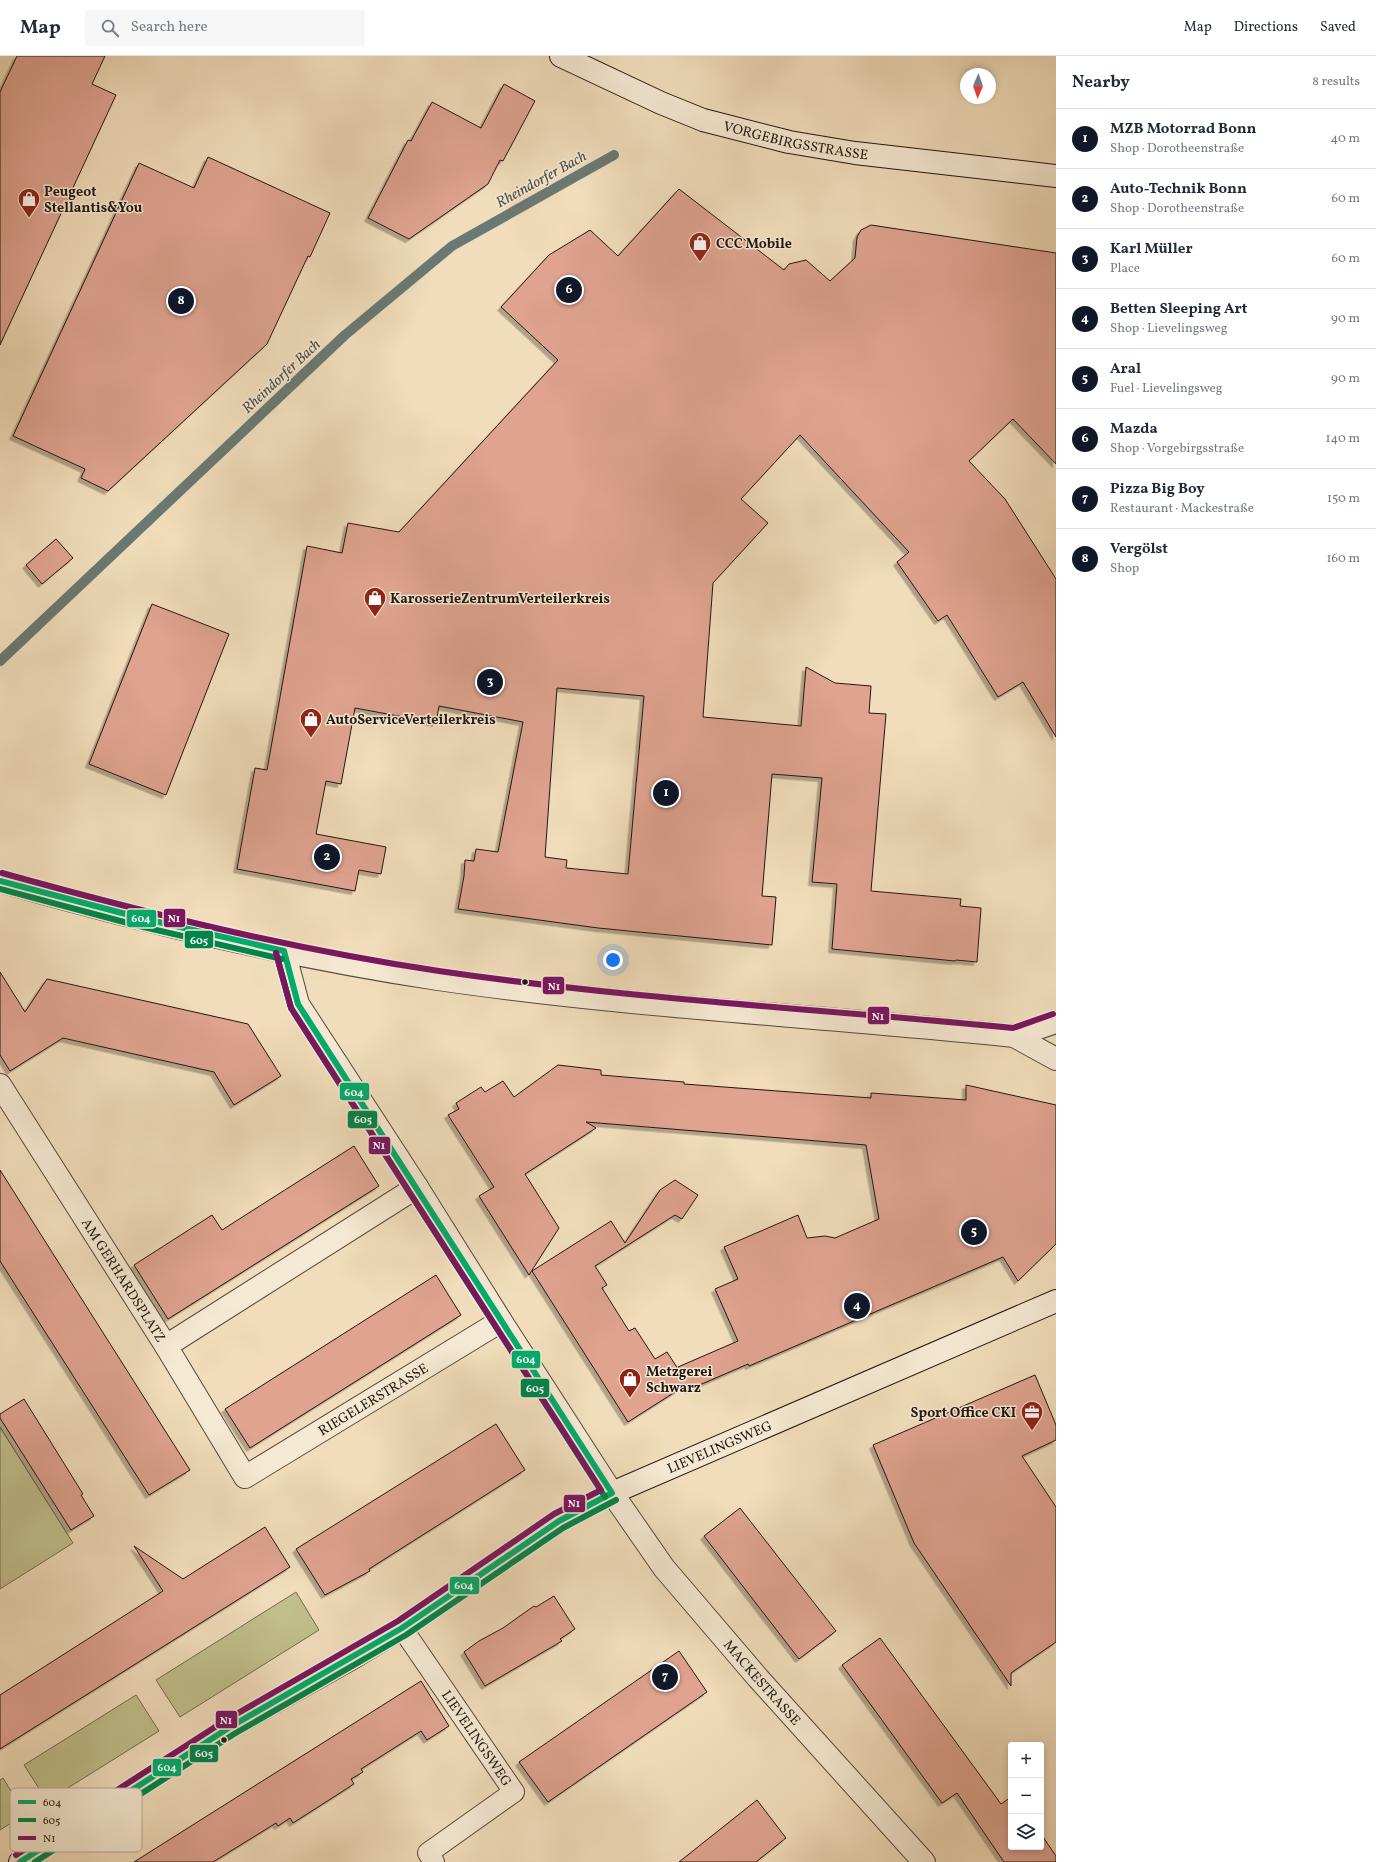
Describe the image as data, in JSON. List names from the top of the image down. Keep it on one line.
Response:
{"streets":{"street":["VORGEBIRGSSTRASSE","AM GERHARDSPLATZ","RIEGELERSTRASSE","LIEVELINGSWEG","MACKESTRASSE"]},"crossings":[["AM GERHARDSPLATZ","RIEGELERSTRASSE"],["LIEVELINGSWEG","MACKESTRASSE"]],"water":["Rheindorfer Bach"],"places":{"shop":["Peugeot Stellantis&You","CCC Mobile","KarosserieZentrumVerteilerkreis","AutoServiceVerteilerkreis","Metzgerei Schwarz"],"office":["Sport Office CKI"]},"lines":["transit line N1","transit line 604","transit line 605"],"legend":["604","605","N1"],"north":"bottom","page":{"header":"Map","search":"Search here","nav":["Map","Directions","Saved"],"heading":["Nearby","8 results"],"list":[{"mark":"1","name":"MZB Motorrad Bonn","note":"Shop · Dorotheenstraße","value":"40 m"},{"mark":"2","name":"Auto-Technik Bonn","note":"Shop · Dorotheenstraße","value":"60 m"},{"mark":"3","name":"Karl Müller","note":"Place","value":"60 m"},{"mark":"4","name":"Betten Sleeping Art","note":"Shop · Lievelingsweg","value":"90 m"},{"mark":"5","name":"Aral","note":"Fuel · Lievelingsweg","value":"90 m"},{"mark":"6","name":"Mazda","note":"Shop · Vorgebirgsstraße","value":"140 m"},{"mark":"7","name":"Pizza Big Boy","note":"Restaurant · Mackestraße","value":"150 m"},{"mark":"8","name":"Vergölst","note":"Shop","value":"160 m"}],"pins":["6","8","3","1","2","5","4","7"],"map_buttons":["+","−"]}}
